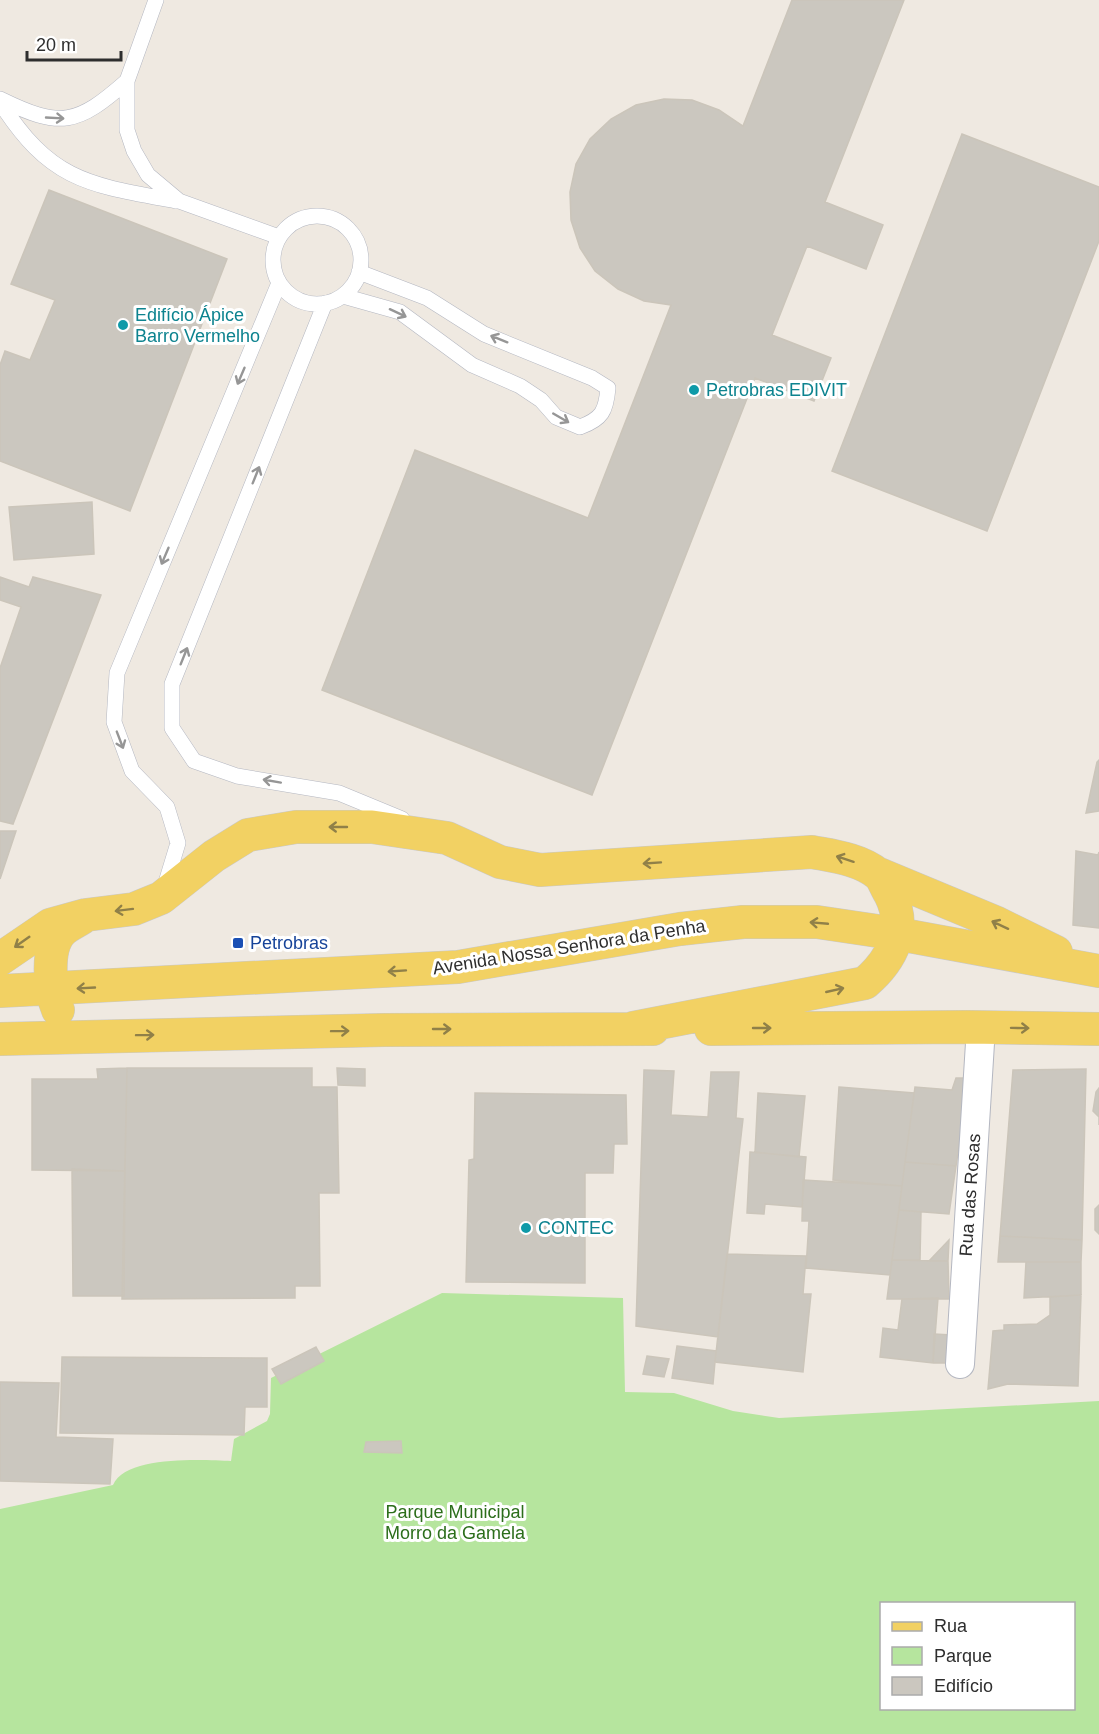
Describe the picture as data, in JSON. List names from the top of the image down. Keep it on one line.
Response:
{"streets":{"main road":["Avenida Nossa Senhora da Penha"],"street":["Rua das Rosas"]},"parks":["Parque Municipal Morro da Gamela"],"places":{"other":["Edifício Ápice Barro Vermelho","Petrobras EDIVIT","CONTEC"],"transit":["Petrobras"]},"legend":["Rua","Parque","Edifício"],"scale_bar":"20 m"}
